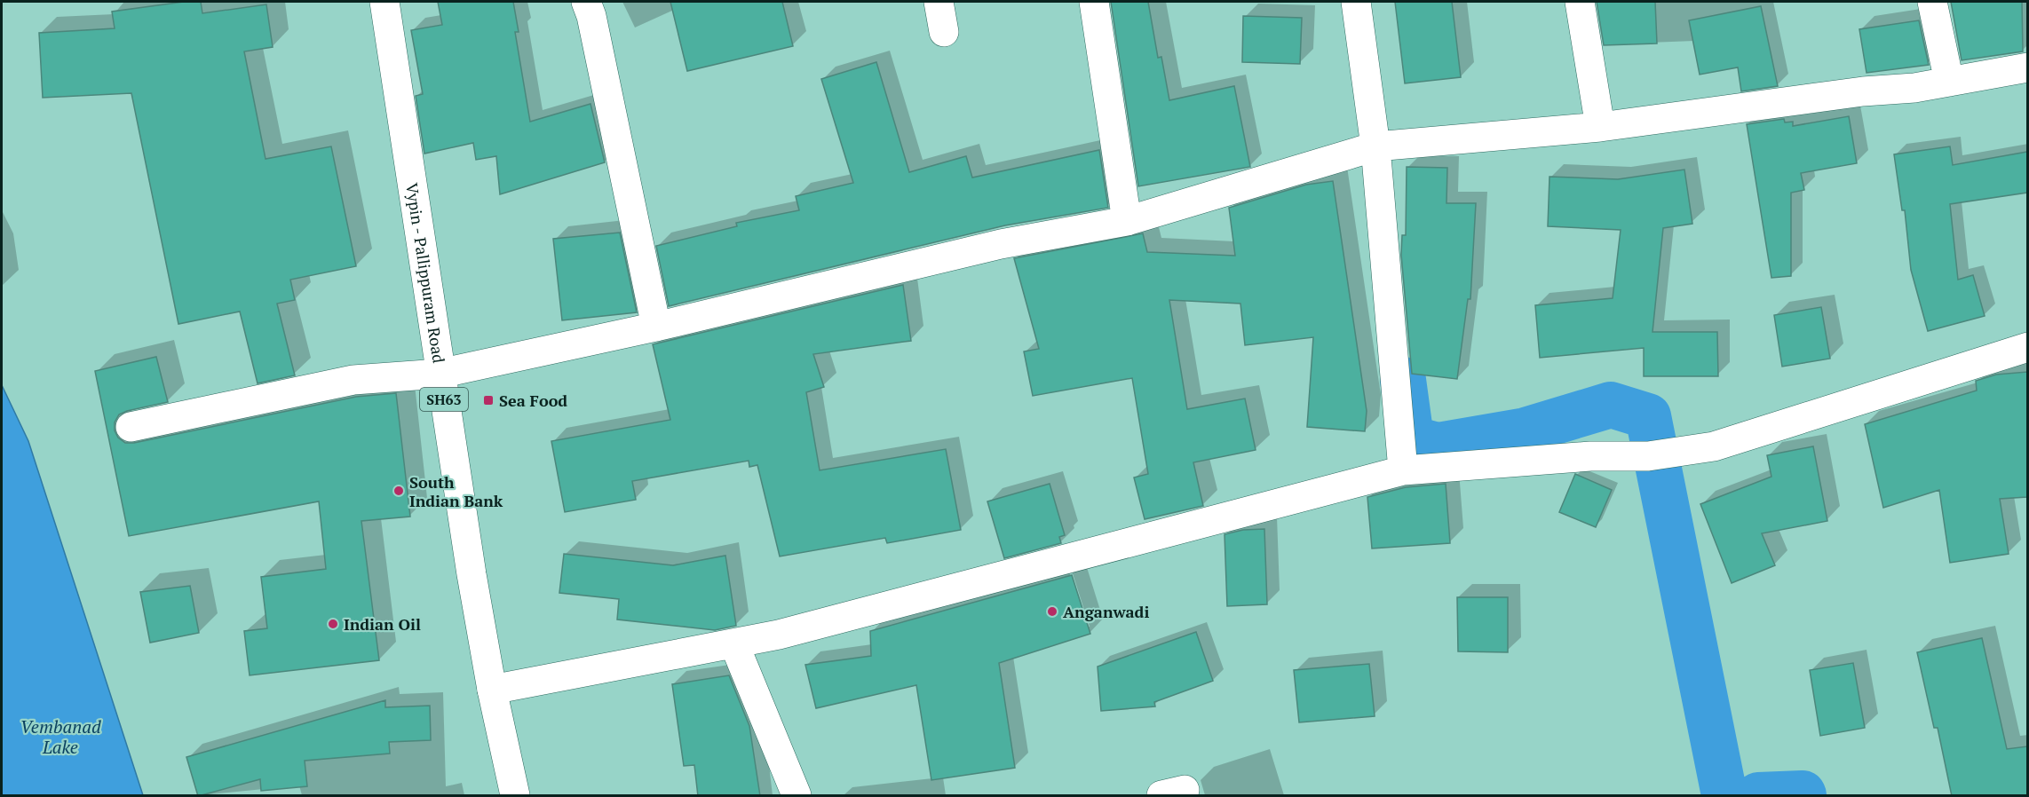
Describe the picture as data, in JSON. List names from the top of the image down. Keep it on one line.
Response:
{"streets":{"street":["Vypin - Pallippuram Road","SH63"]},"water":["Vembanad Lake"],"places":{"transit":["Sea Food"],"other":["South Indian Bank","Anganwadi","Indian Oil"]}}
